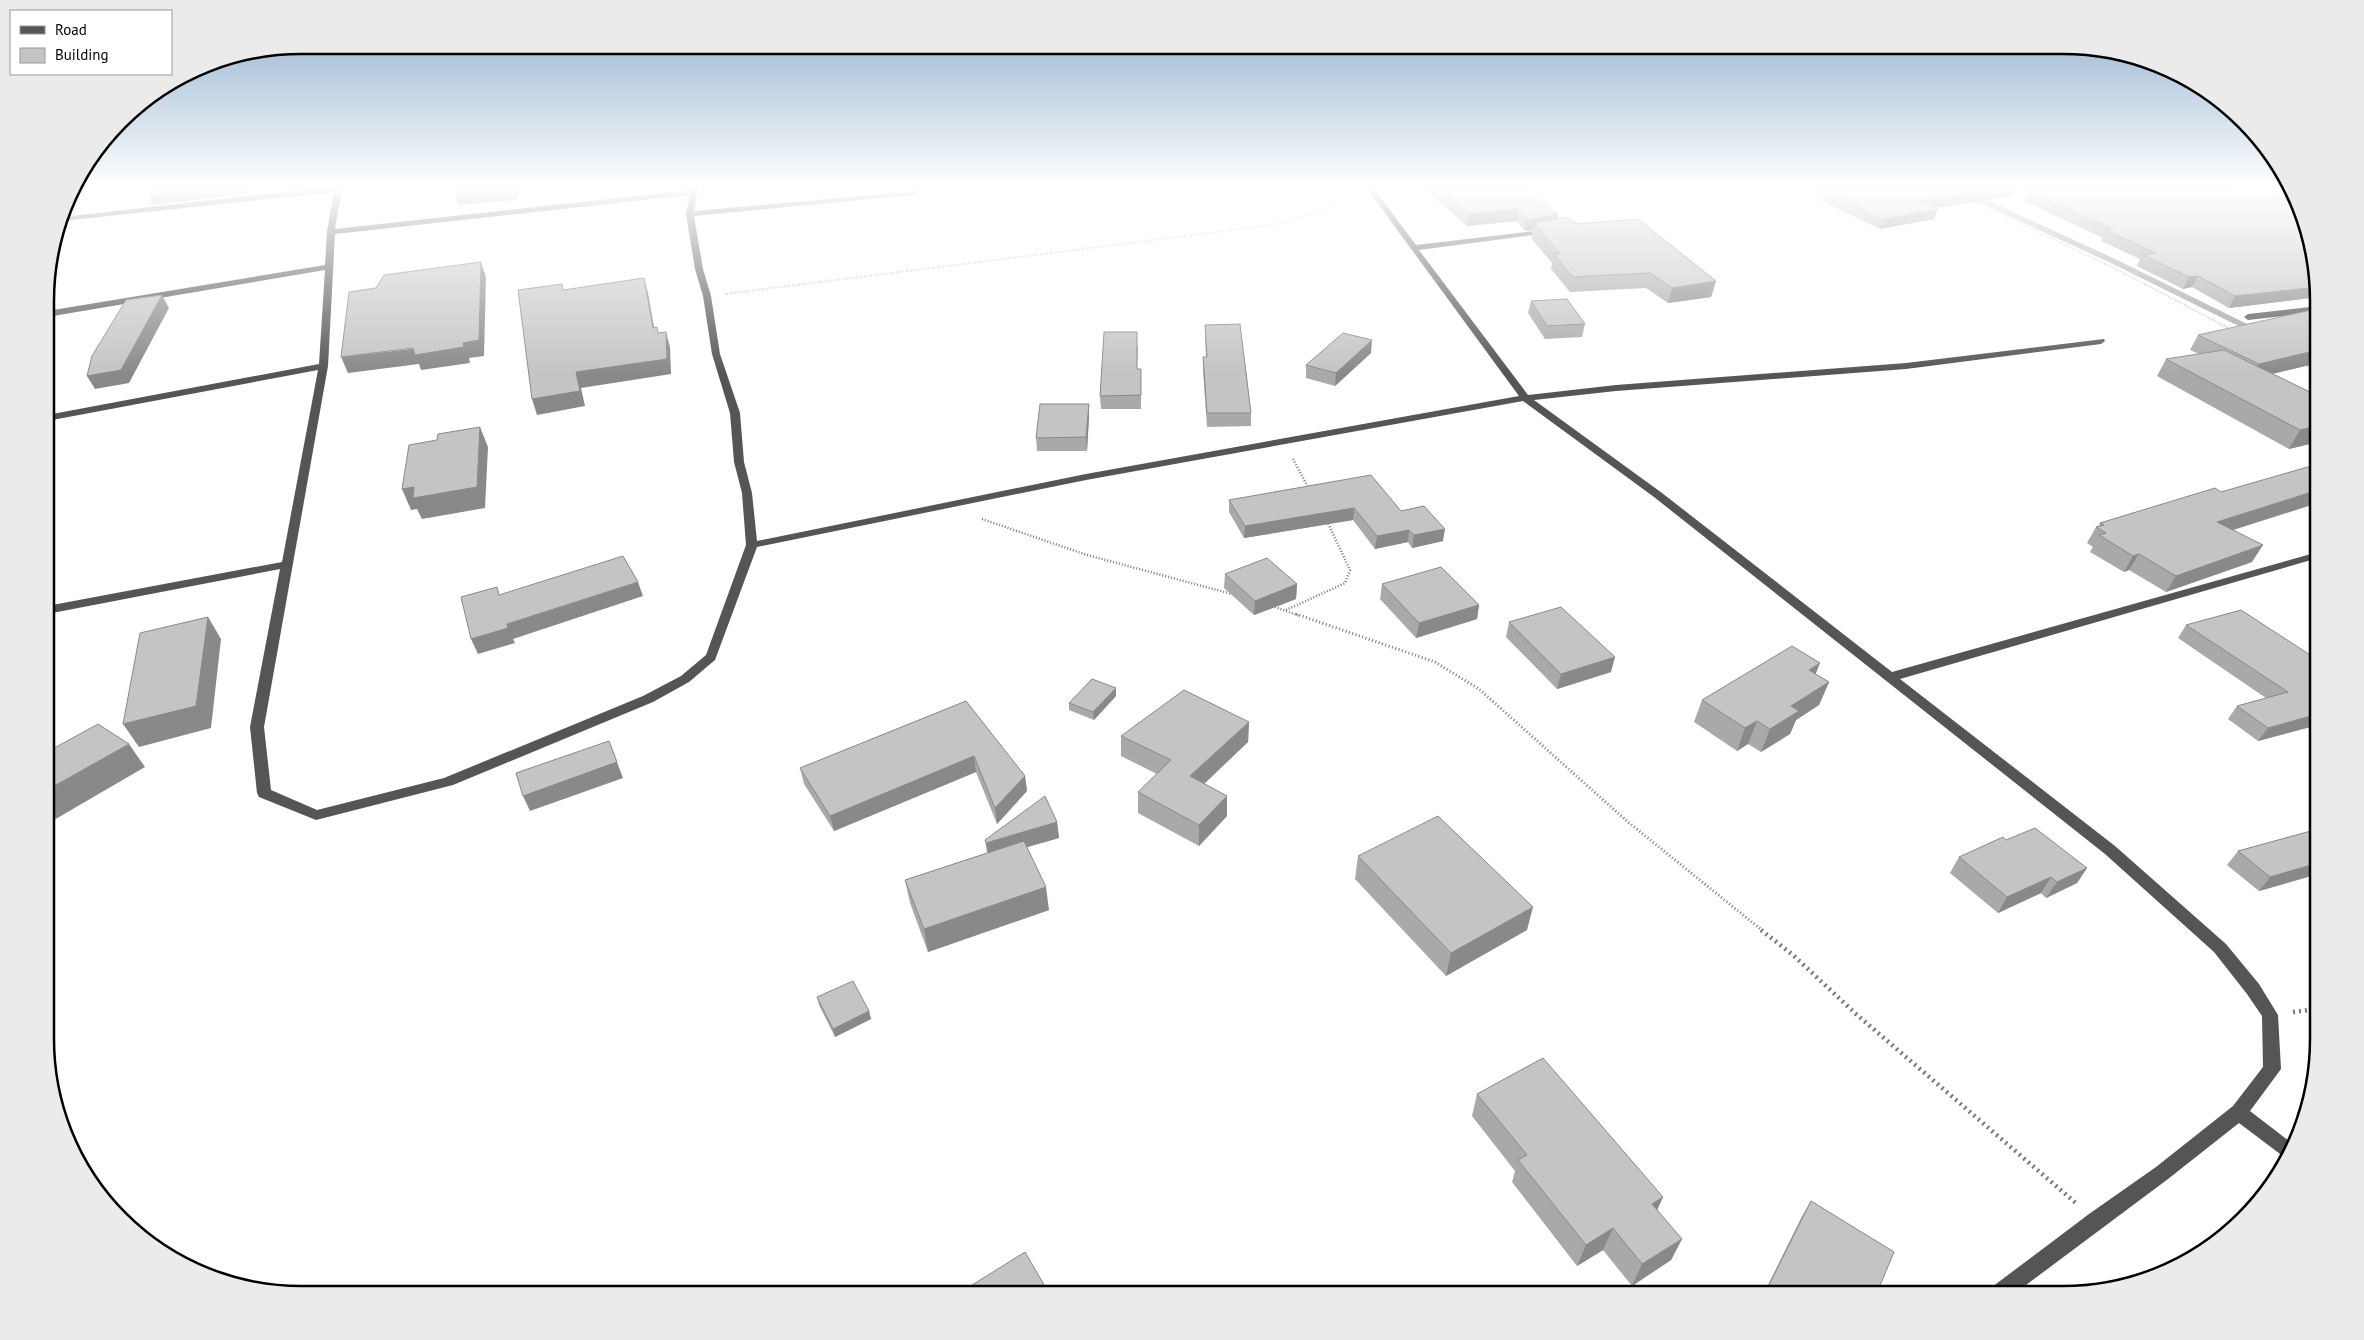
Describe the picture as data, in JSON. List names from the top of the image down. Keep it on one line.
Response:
{"legend":["Road","Building"]}
